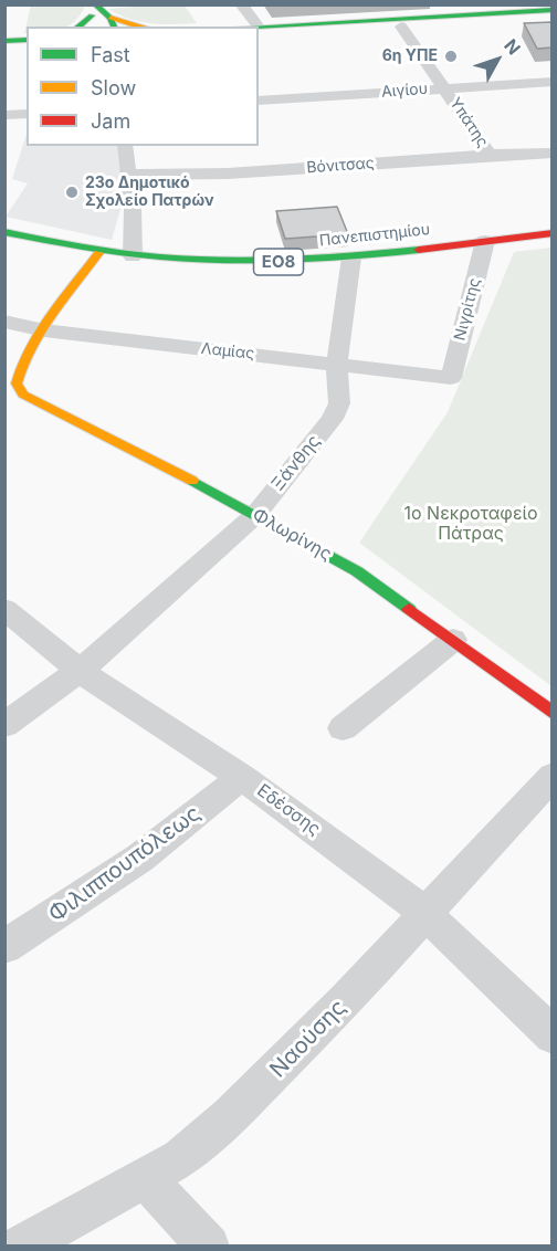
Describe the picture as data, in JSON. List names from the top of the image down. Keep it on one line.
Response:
{"streets":{"main road":["Πανεπιστημίου","ΕΟ8","Φλωρίνης"],"street":["Αιγίου","Υπάτης","Βόνιτσας","Νιγρίτης","Λαμίας","Ξάνθης","Εδέσσης","Φιλιππουπόλεως","Ναούσης"]},"crossings":[["Αιγίου","Υπάτης"],["Υπάτης","Βόνιτσας"],["Πανεπιστημίου","Νιγρίτης"],["Πανεπιστημίου","Ξάνθης"],["Πανεπιστημίου","Φλωρίνης"],["Νιγρίτης","Λαμίας"],["Λαμίας","Ξάνθης"],["Λαμίας","Φλωρίνης"],["Ξάνθης","Φλωρίνης"],["Ξάνθης","Εδέσσης"],["Εδέσσης","Φιλιππουπόλεως"],["Εδέσσης","Ναούσης"]],"parks":["1o Νεκροταφείο Πάτρας"],"places":["6η ΥΠΕ","23ο Δημοτικό Σχολείο Πατρών"],"legend":["Fast","Slow","Jam"],"north":"top right"}
